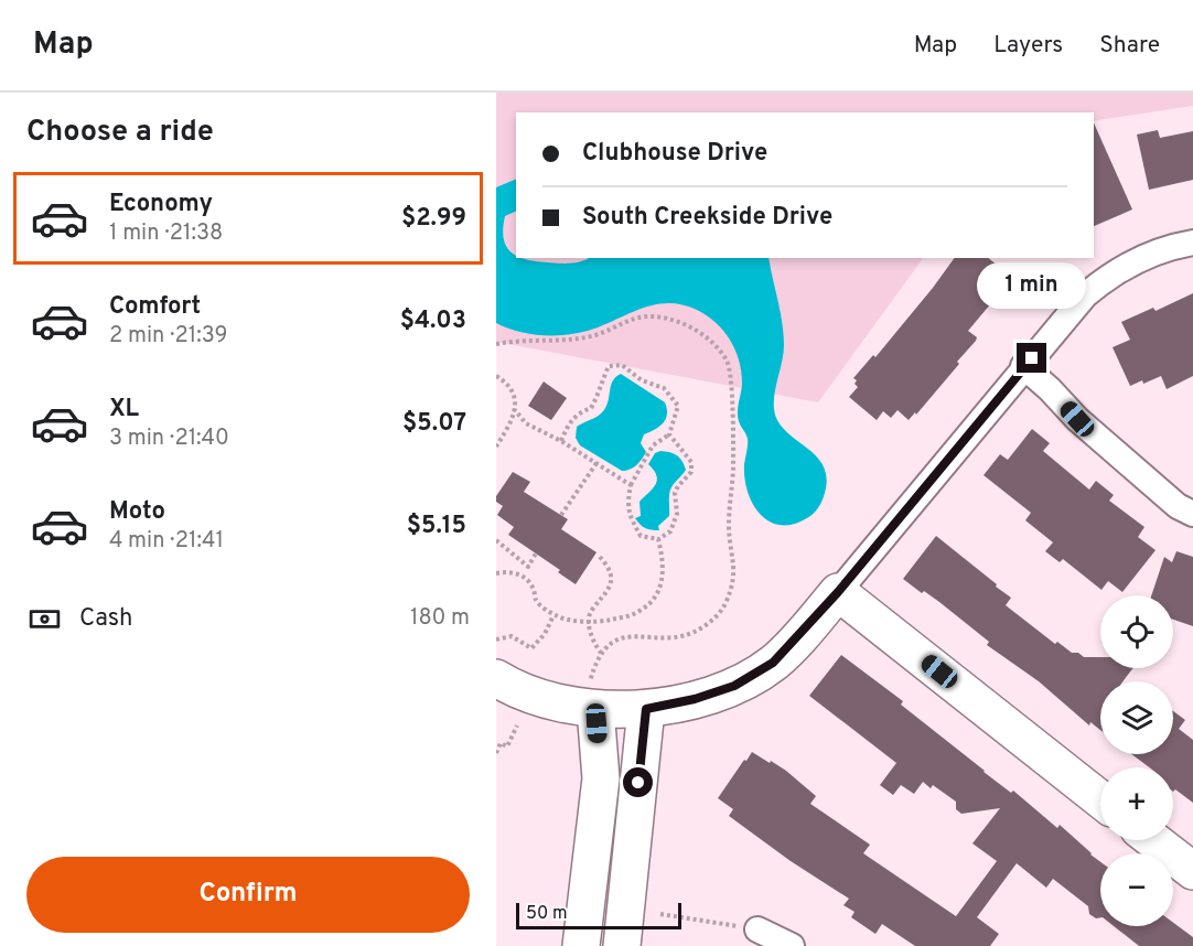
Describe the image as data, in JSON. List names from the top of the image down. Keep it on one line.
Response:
{"scale_bar":"50 m","page":{"header":"Map","nav":["Map","Layers","Share"],"heading":"Choose a ride","banner":["Clubhouse Drive","South Creekside Drive"],"list":[{"name":"Economy","note":"1 min · 21:38","value":"$2.99"},{"name":"Comfort","note":"2 min · 21:39","value":"$4.03"},{"name":"XL","note":"3 min · 21:40","value":"$5.07"},{"name":"Moto","note":"4 min · 21:41","value":"$5.15"}],"bubble":"1 min","pay":["Cash","180 m"],"map_buttons":["+","−"],"buttons":"Confirm","scale":"50 m"}}
